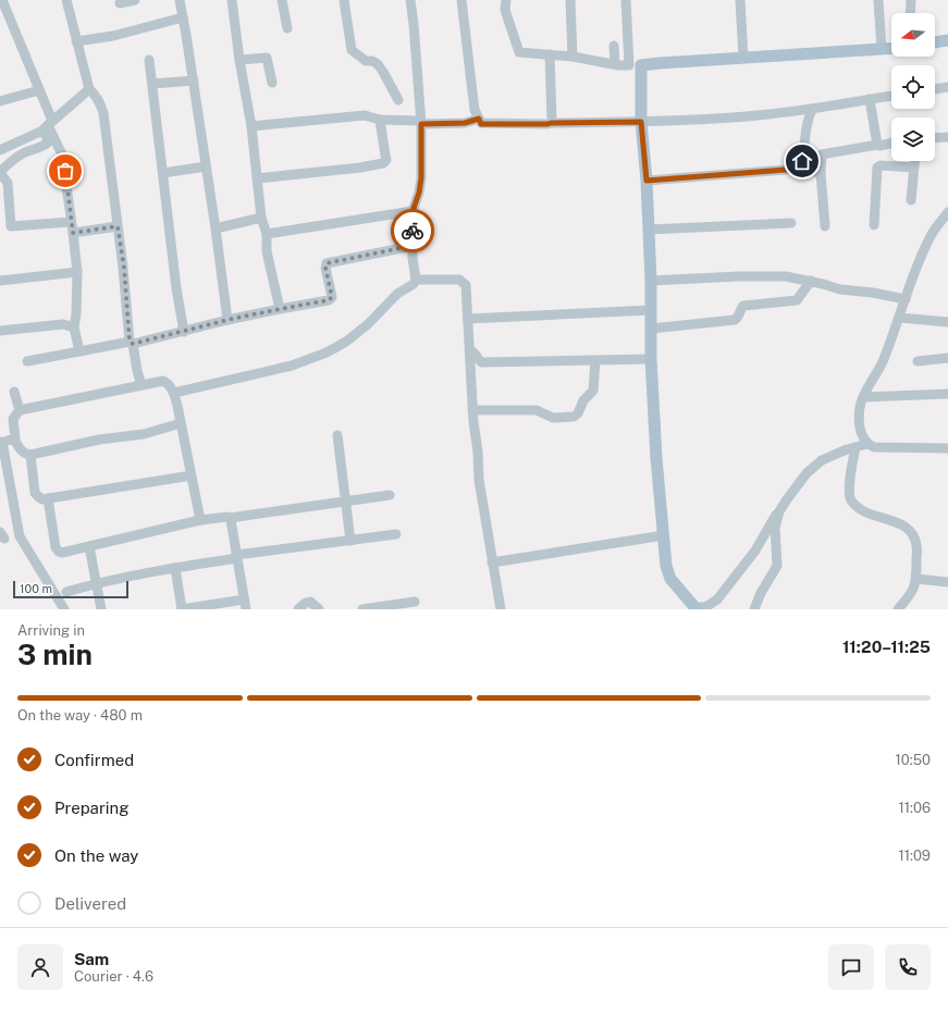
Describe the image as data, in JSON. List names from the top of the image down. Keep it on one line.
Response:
{"scale_bar":"100 m","north":"left","page":{"scale":"100 m","heading":["3 min","Arriving in","11:20–11:25"],"panel":["Sam","Courier · 4.6"],"bar":"On the way · 480 m","list":[["Confirmed","10:50"],["Preparing","11:06"],["On the way","11:09"],"Delivered"]}}
